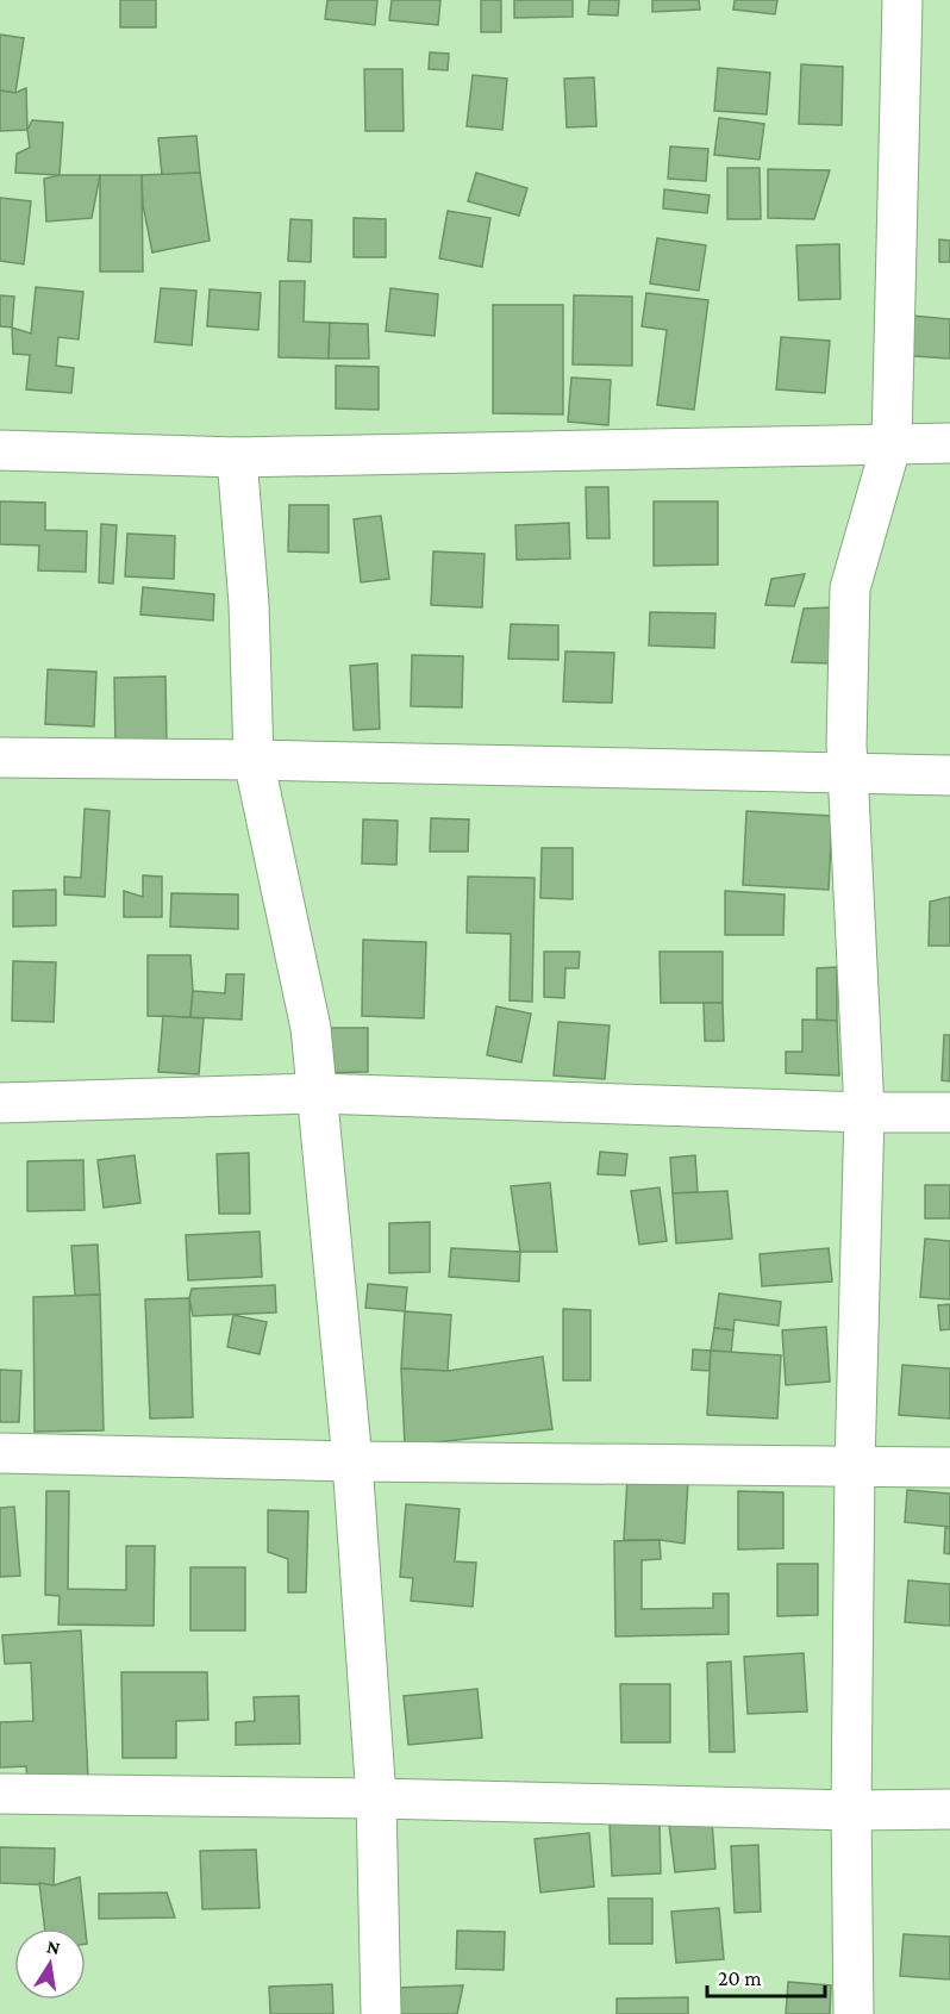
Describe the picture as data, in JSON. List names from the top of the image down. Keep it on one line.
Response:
{"scale_bar":"20 m","north":"top"}
